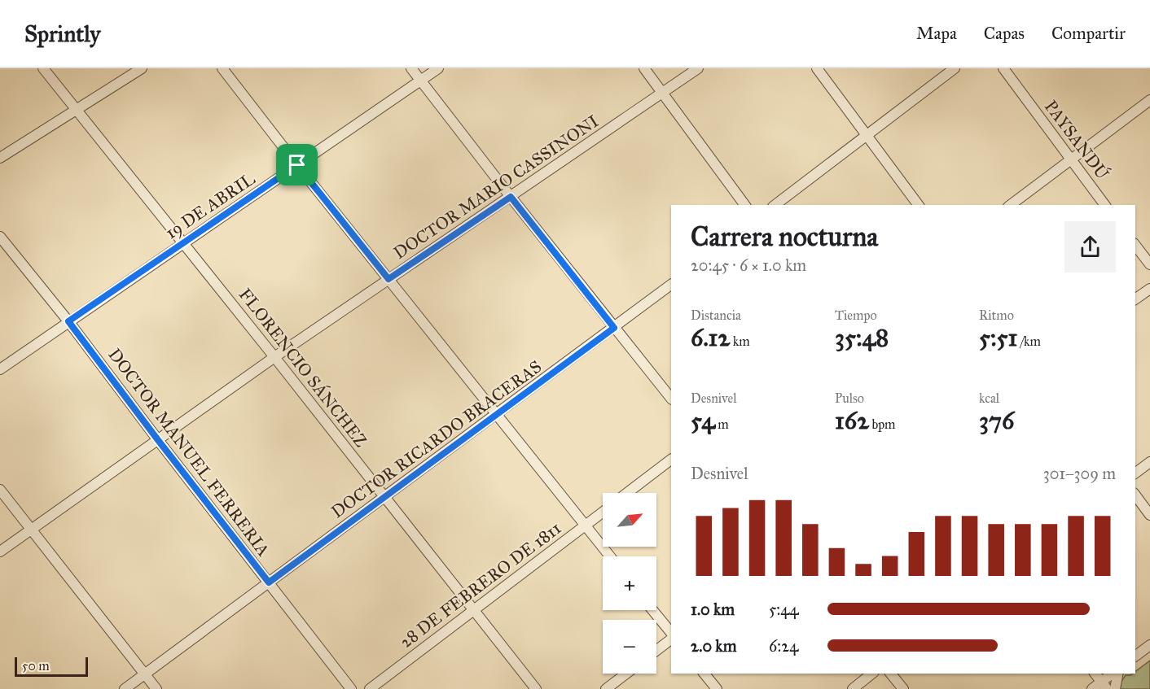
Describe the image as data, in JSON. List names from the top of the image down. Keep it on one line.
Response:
{"streets":{"street":["PAYSANDÚ","DOCTOR MARIO CASSINONI","19 DE ABRIL","FLORENCIO SÁNCHEZ","DOCTOR RICARDO BRACERAS","DOCTOR MANUEL FERRERIA","28 DE FEBRERO DE 1811"]},"crossings":[["DOCTOR MARIO CASSINONI","FLORENCIO SÁNCHEZ"],["DOCTOR MARIO CASSINONI","DOCTOR MANUEL FERRERIA"],["19 DE ABRIL","FLORENCIO SÁNCHEZ"],["19 DE ABRIL","DOCTOR MANUEL FERRERIA"],["FLORENCIO SÁNCHEZ","DOCTOR RICARDO BRACERAS"],["FLORENCIO SÁNCHEZ","28 DE FEBRERO DE 1811"],["DOCTOR RICARDO BRACERAS","DOCTOR MANUEL FERRERIA"]],"scale_bar":"50 m","north":"top right","page":{"header":"Sprintly","nav":["Mapa","Capas","Compartir"],"heading":["Carrera nocturna","20:45 · 6 × 1.0 km"],"stats":[["Distancia","6.12 km"],["Tiempo","35:48"],["Ritmo","5:51 /km"],["Desnivel","54 m"],["Pulso","162 bpm"],["kcal","376"]],"chart":["Desnivel","301–309 m"],"map_buttons":["+","−"],"list":[{"name":"1.0 km","note":"5:44"},{"name":"2.0 km","note":"6:24"}],"scale":"50 m"}}
